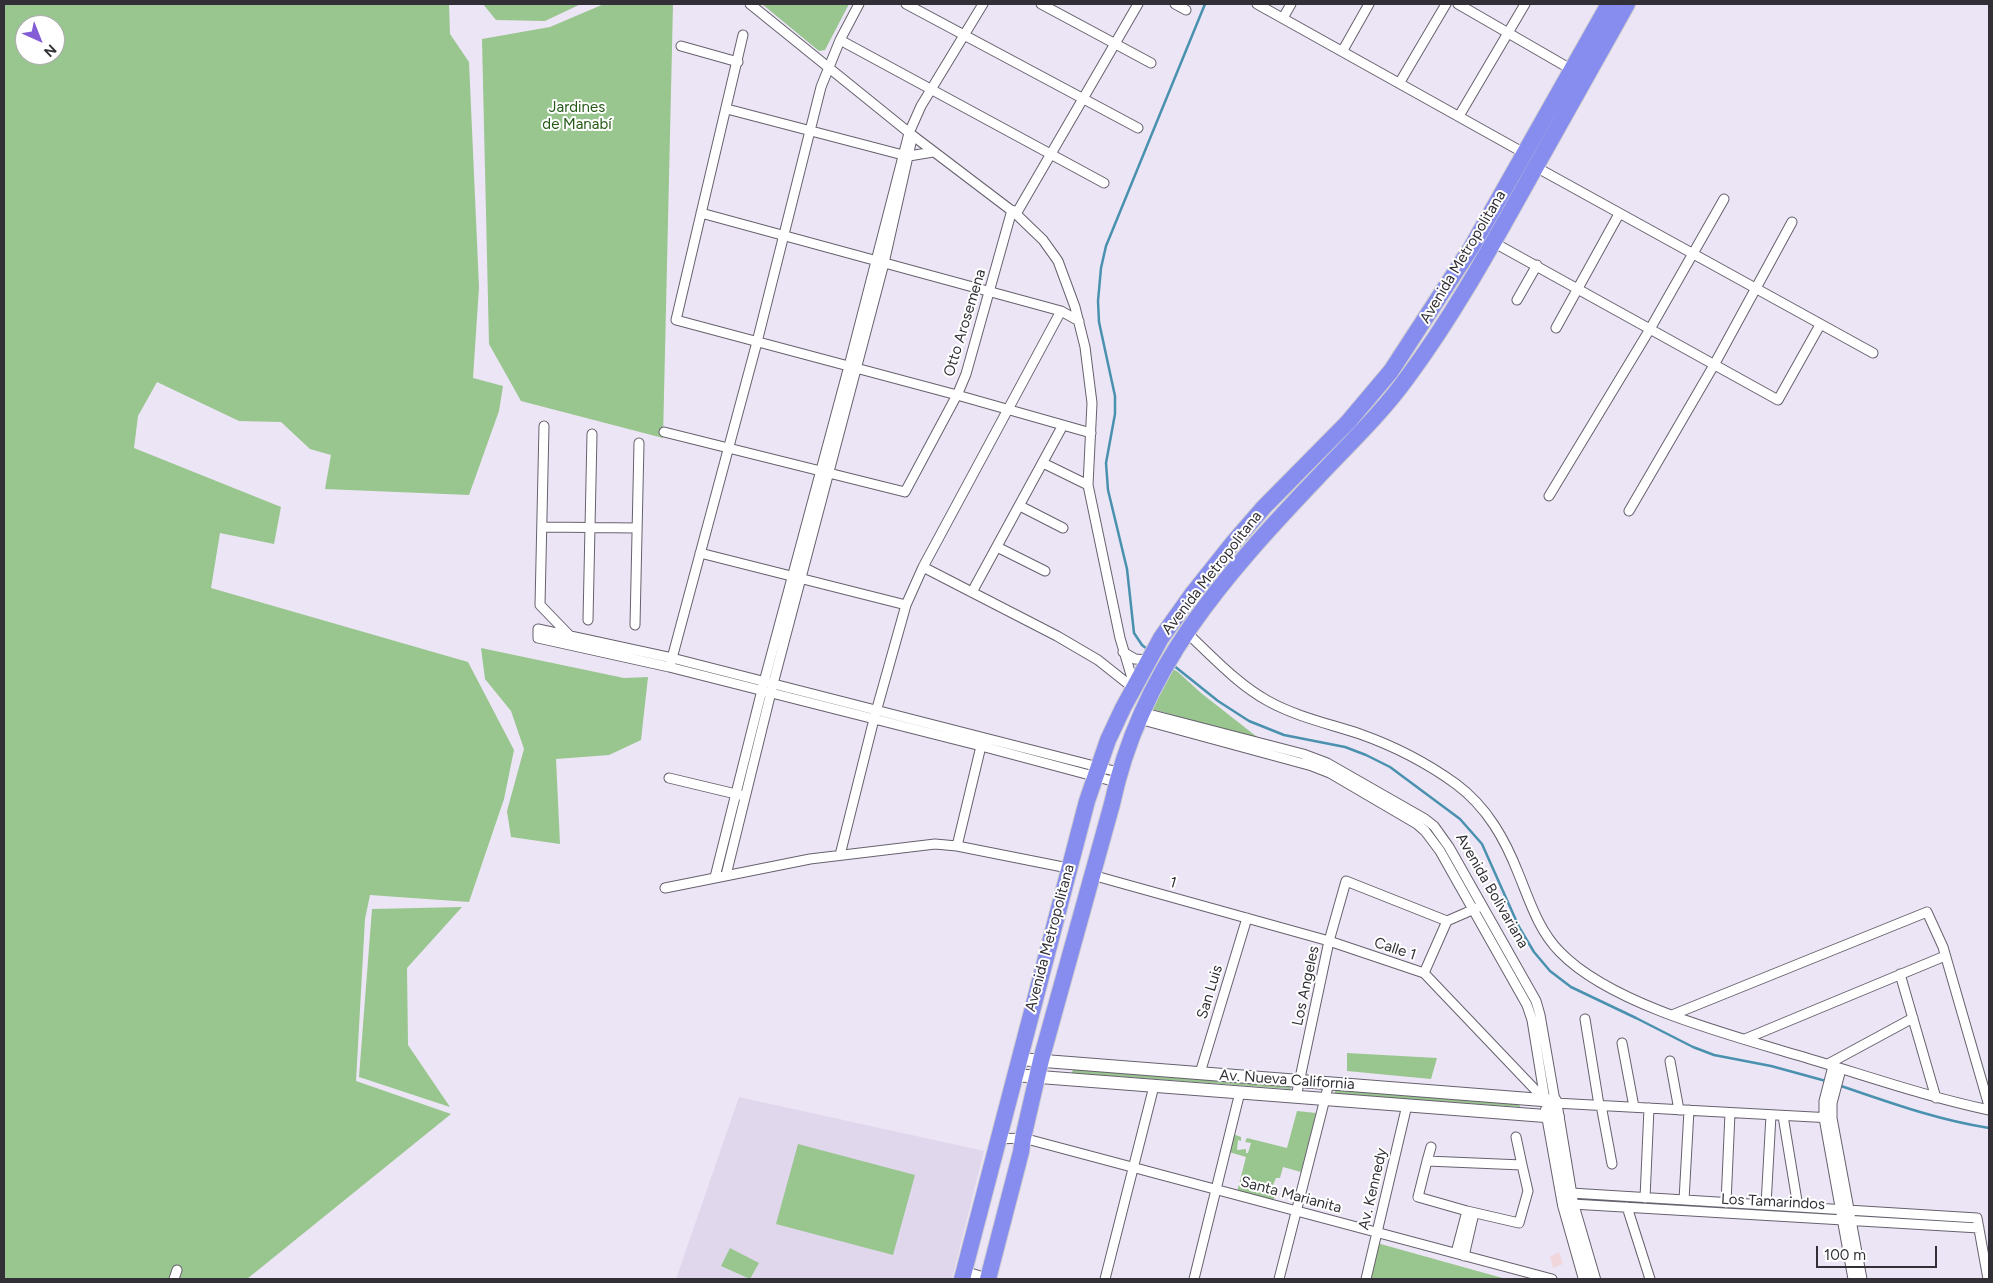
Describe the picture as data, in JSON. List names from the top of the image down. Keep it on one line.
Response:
{"streets":{"highway":["Avenida Metropolitana"],"street":["Otto Arosemena","1","Avenida Bolivariana","Calle 1","Los Angeles","San Luis","Av. Nueva California","Av. Kennedy","Santa Marianita","Los Tamarindos"]},"crossings":[["Avenida Metropolitana","Av. Nueva California"],["Avenida Metropolitana","Santa Marianita"],["1","Calle 1"],["1","San Luis"],["Avenida Bolivariana","Calle 1"],["Avenida Bolivariana","Av. Nueva California"],["Avenida Bolivariana","Los Tamarindos"],["Calle 1","Los Angeles"],["Calle 1","San Luis"],["Calle 1","Av. Nueva California"],["Los Angeles","Av. Nueva California"],["San Luis","Av. Nueva California"],["Av. Nueva California","Av. Kennedy"],["Av. Kennedy","Santa Marianita"]],"parks":["Jardines de Manabí"],"scale_bar":"100 m","north":"bottom right"}
